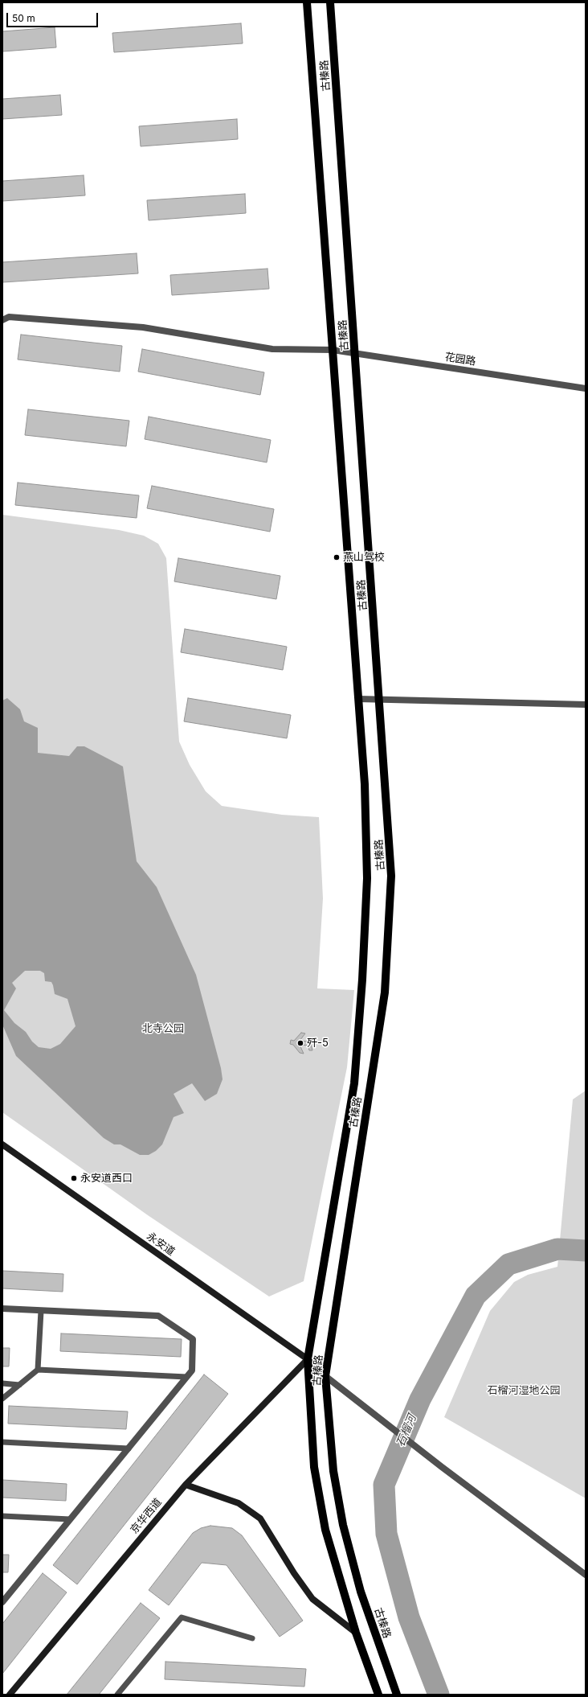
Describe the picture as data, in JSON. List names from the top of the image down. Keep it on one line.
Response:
{"streets":{"main road":["古榛路","永安道","京华西道"],"street":["花园路"]},"crossings":[["古榛路","花园路"],["古榛路","永安道"],["古榛路","京华西道"],["永安道","京华西道"]],"water":["石榴河"],"parks":["北寺公园","石榴河湿地公园"],"places":["燕山驾校","歼-5","永安道西口"],"scale_bar":"50 m"}
